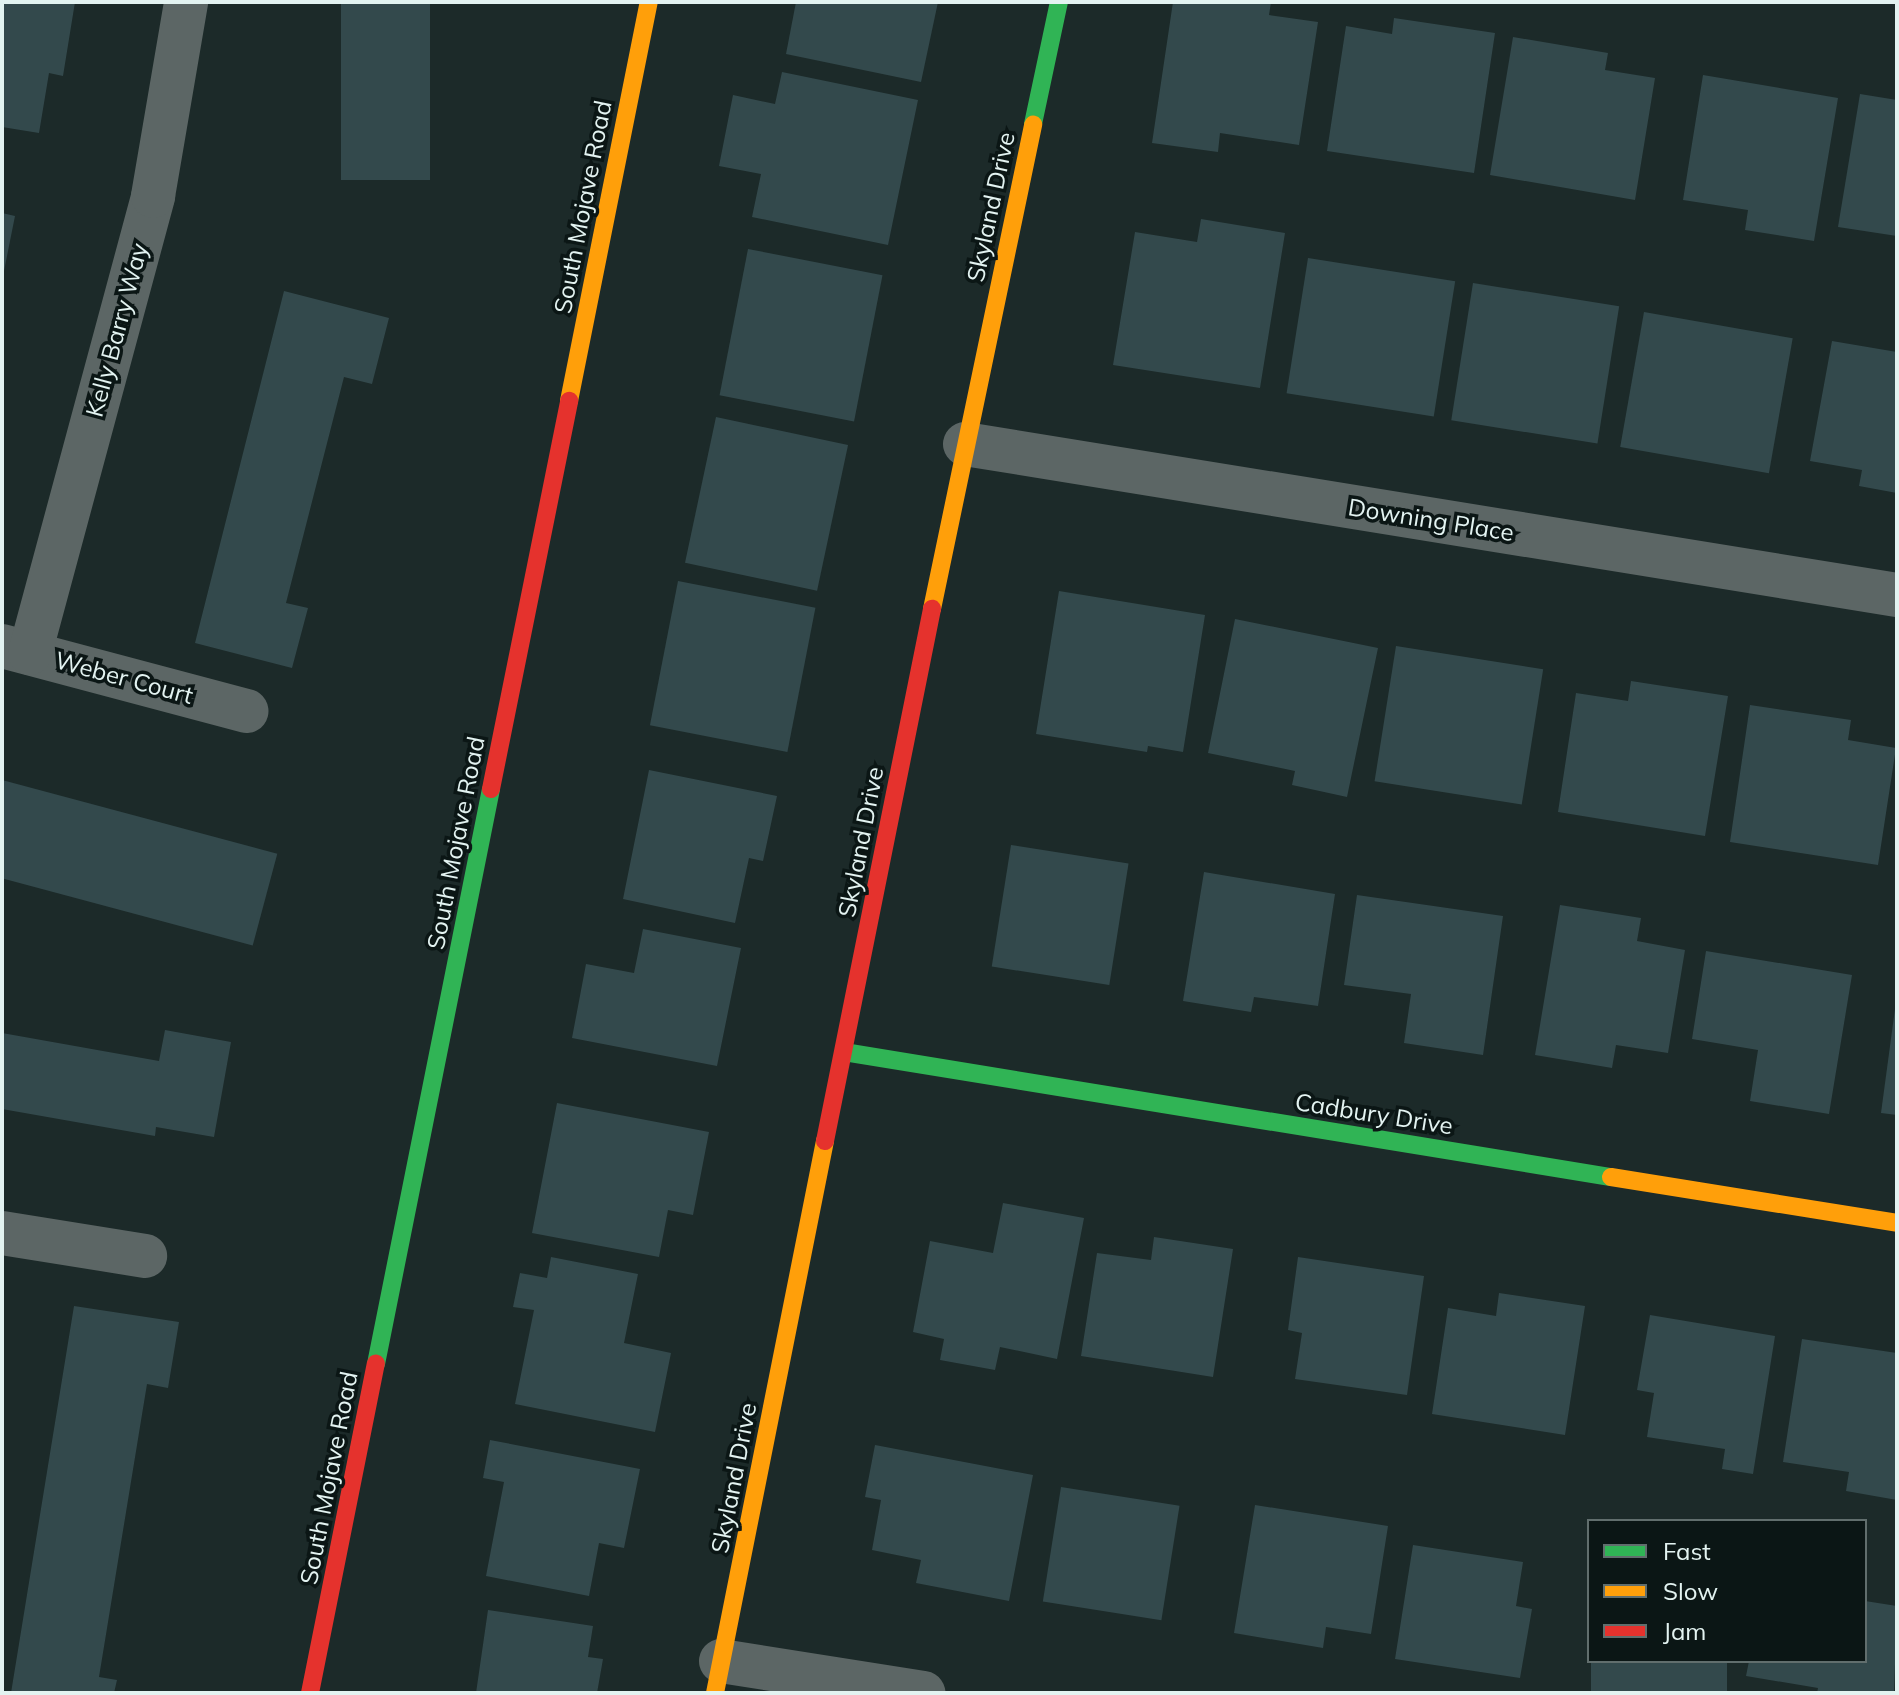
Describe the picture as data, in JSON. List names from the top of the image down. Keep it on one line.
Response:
{"streets":{"street":["South Mojave Road","Skyland Drive","Kelly Barry Way","Downing Place","Weber Court","Cadbury Drive"]},"crossings":[["Skyland Drive","Downing Place"],["Skyland Drive","Cadbury Drive"],["Kelly Barry Way","Weber Court"]],"legend":["Fast","Slow","Jam"]}
